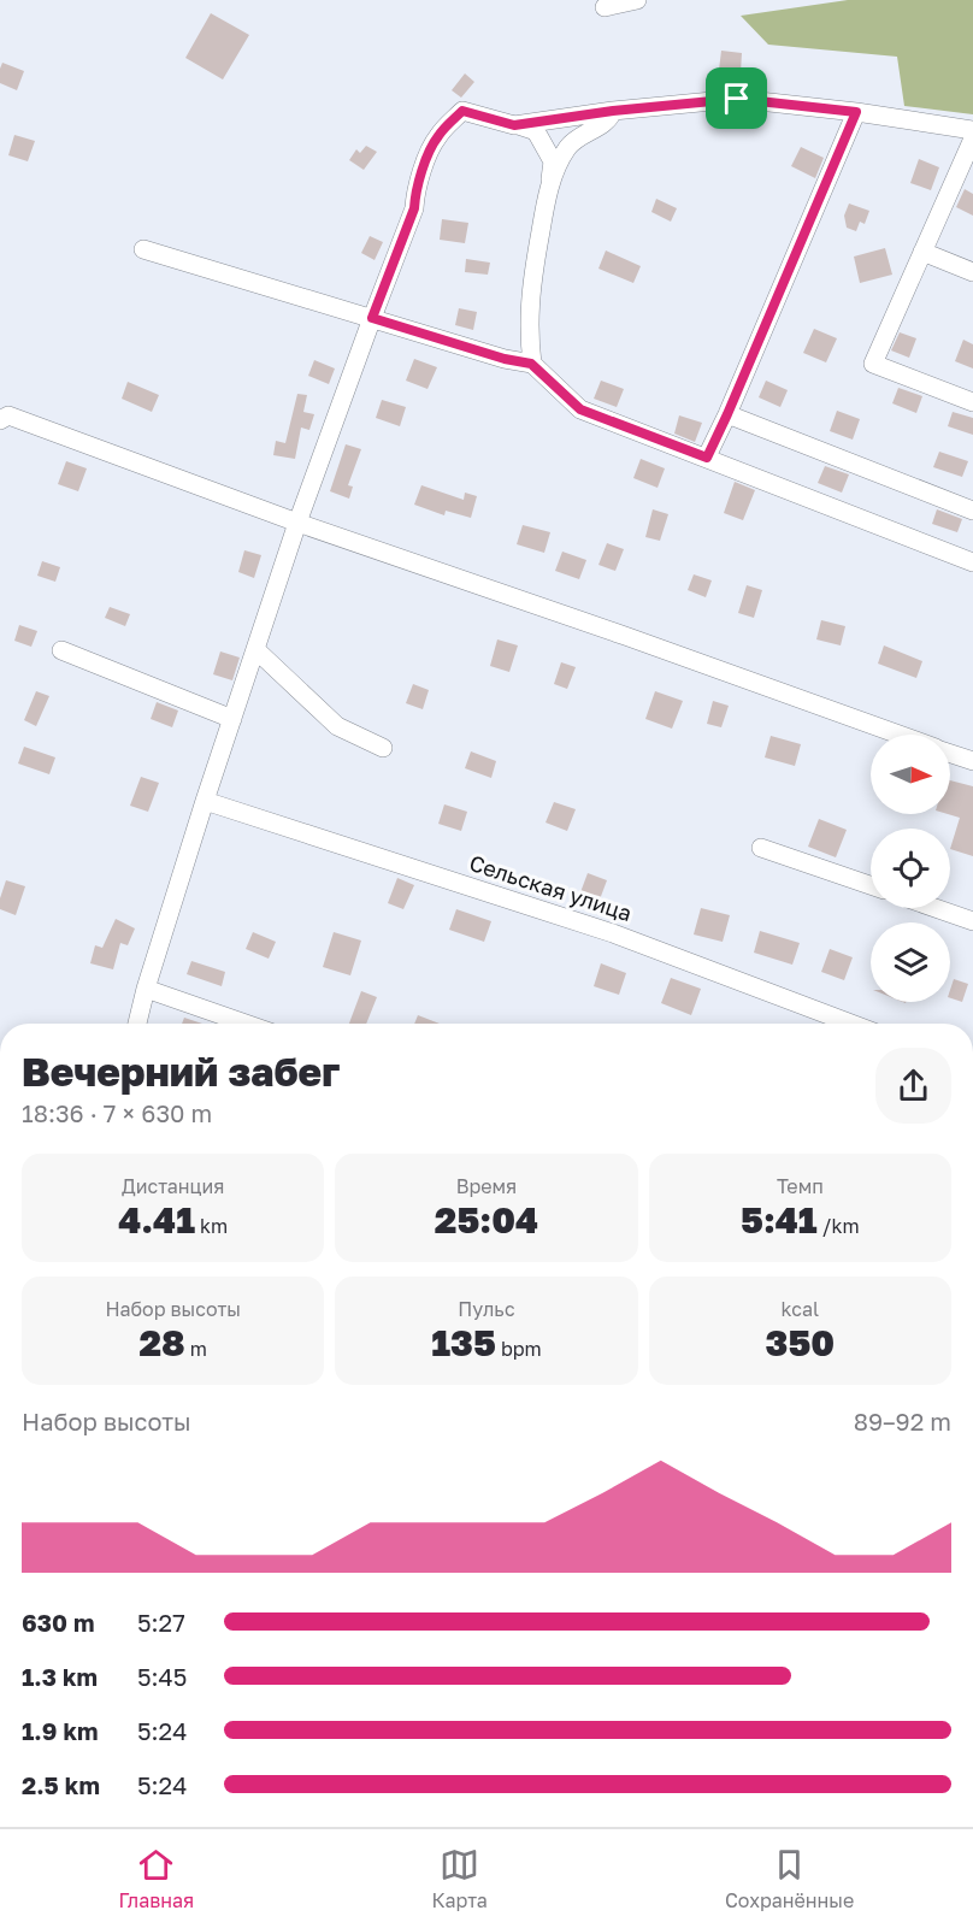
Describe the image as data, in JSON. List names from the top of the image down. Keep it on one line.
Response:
{"streets":{"street":["Сельская улица"]},"north":"right","page":{"heading":["Вечерний забег","18:36 · 7 × 630 m"],"stats":[["Дистанция","4.41 km"],["Время","25:04"],["Темп","5:41 /km"],["Набор высоты","28 m"],["Пульс","135 bpm"],["kcal","350"]],"chart":["Набор высоты","89–92 m"],"list":[{"name":"630 m","note":"5:27"},{"name":"1.3 km","note":"5:45"},{"name":"1.9 km","note":"5:24"},{"name":"2.5 km","note":"5:24"}],"tabs":["Главная","Карта","Сохранённые"]}}
